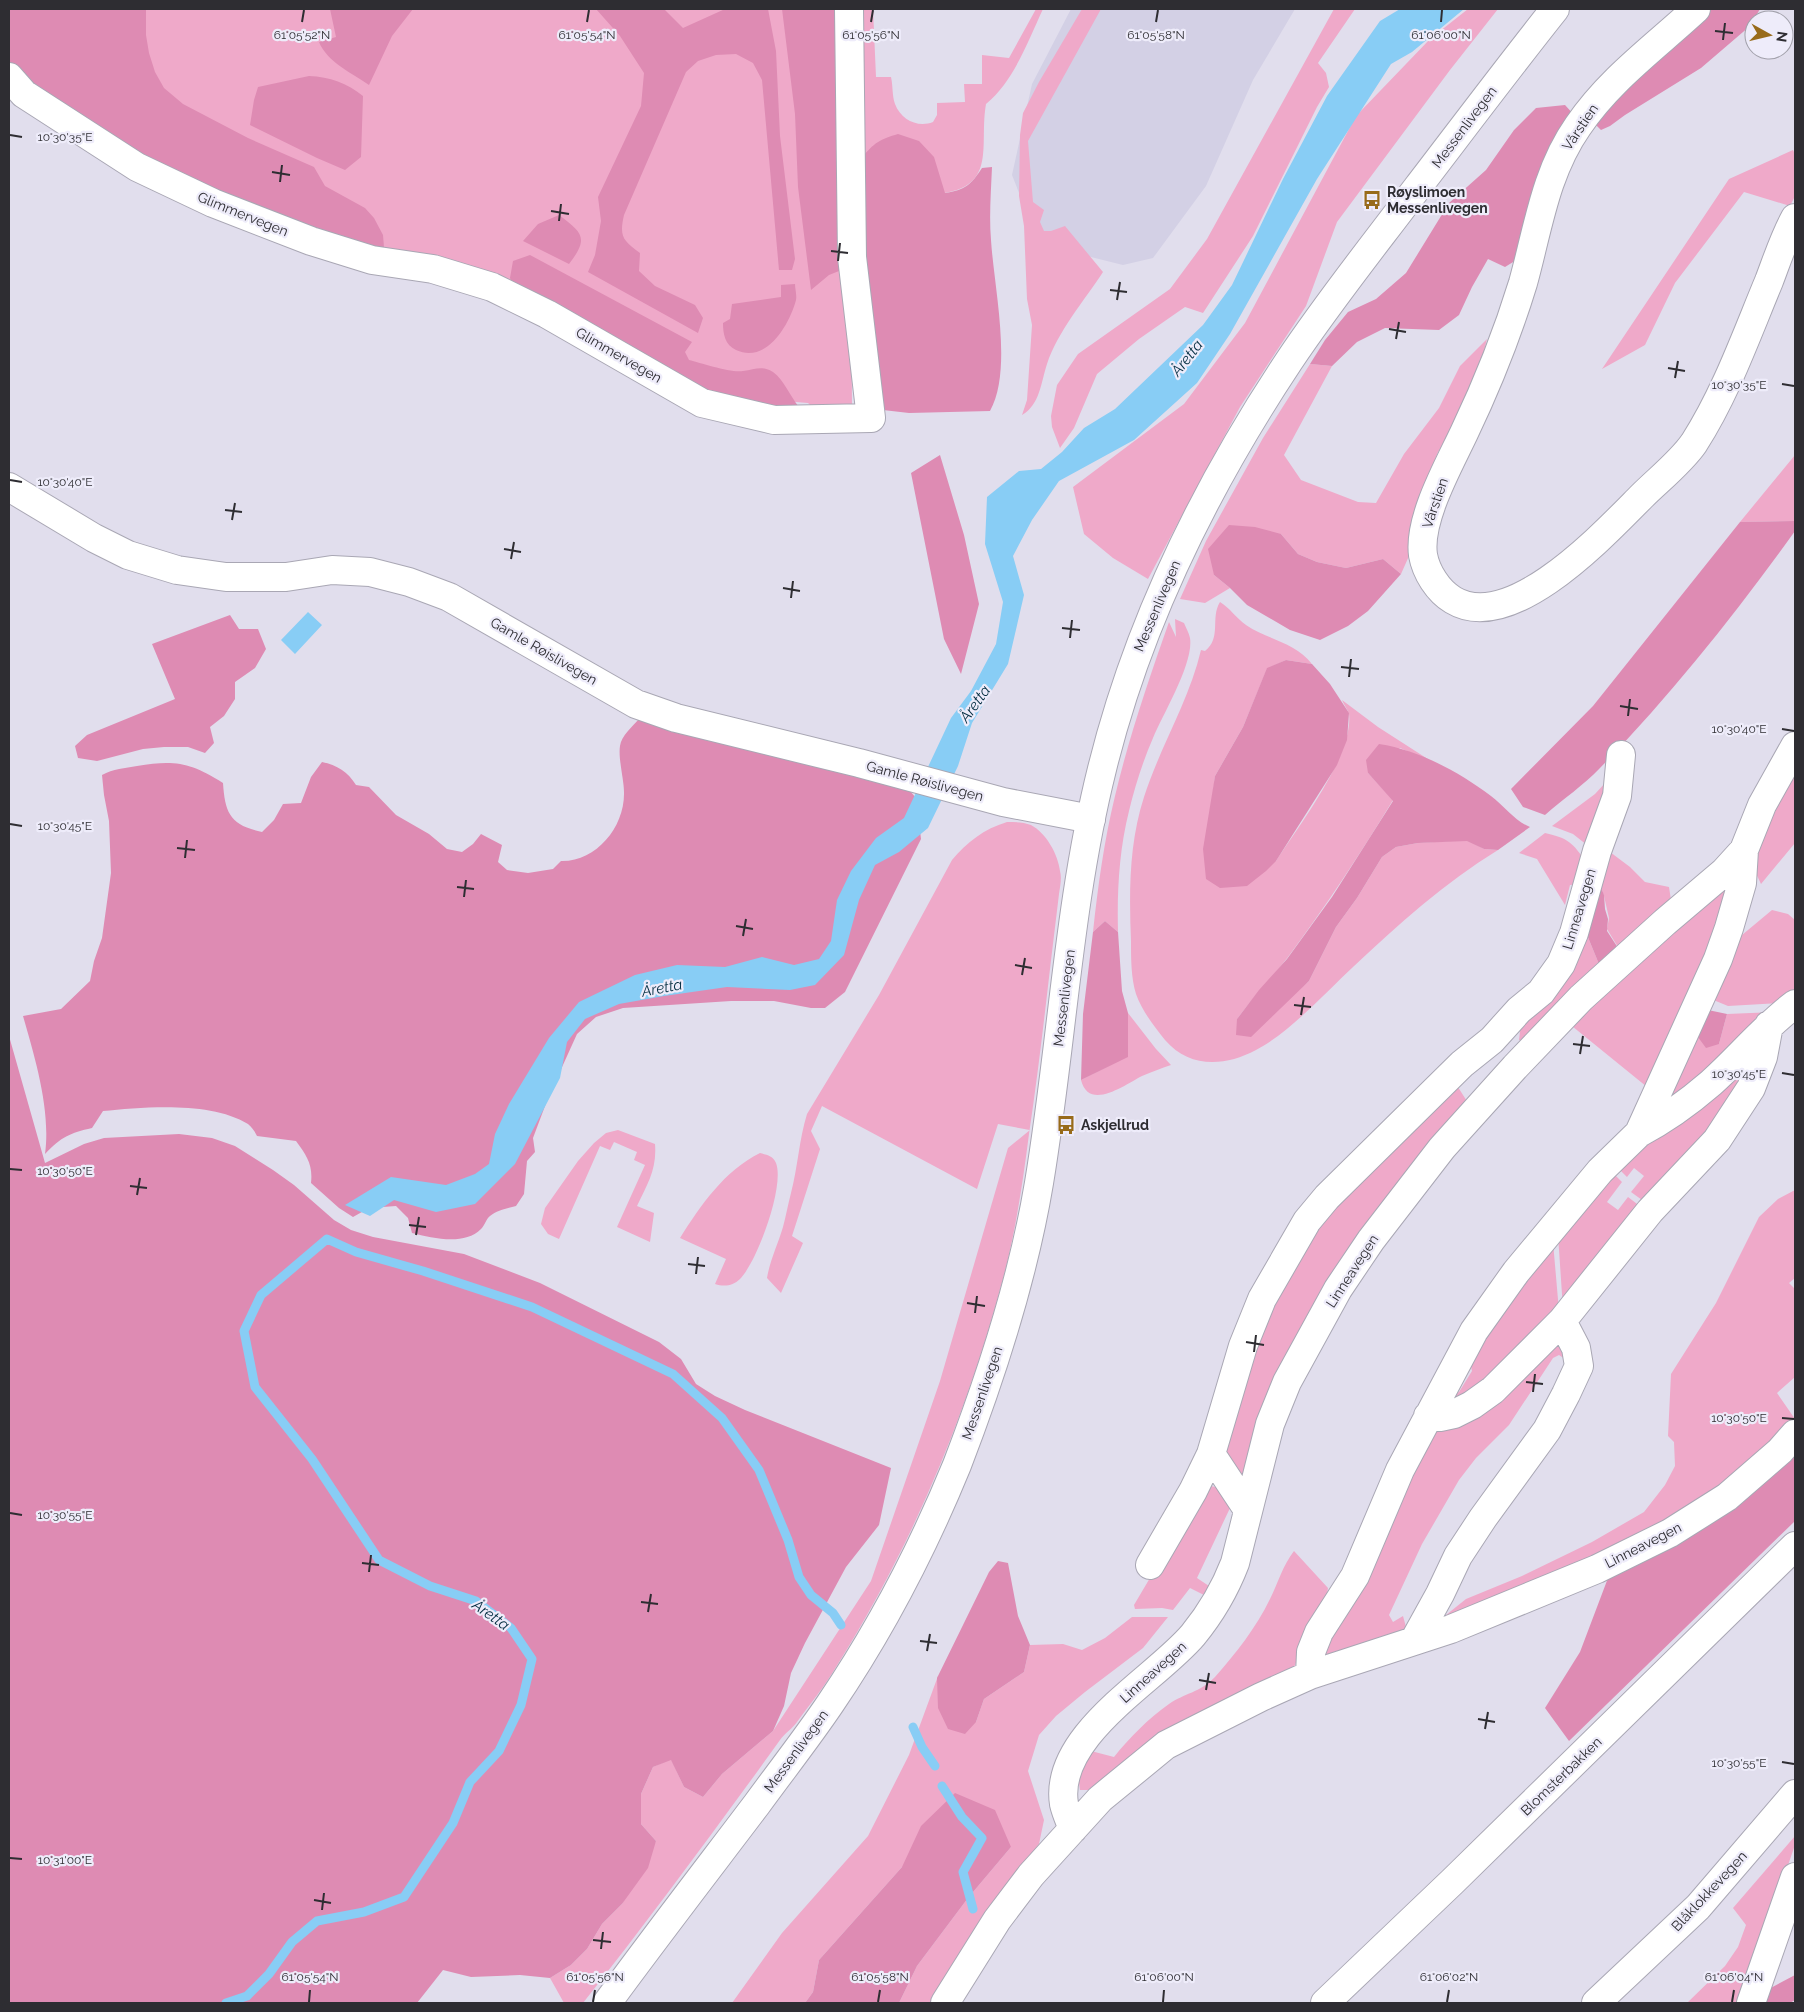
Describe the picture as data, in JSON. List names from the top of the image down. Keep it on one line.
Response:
{"streets":{"street":["Messenlivegen","Vårstien","Glimmervegen","Gamle Røislivegen","Linneavegen","Blomsterbakken","Blåklokkevegen"]},"crossings":[["Messenlivegen","Gamle Røislivegen"]],"water":["Åretta"],"places":{"bus stop":["Røyslimoen Messenlivegen","Askjellrud"]},"north":"right","coordinates":["61°05'52\"N","61°05'54\"N","61°05'56\"N","61°05'58\"N","61°06'00\"N","10°30'35\"E","10°30'40\"E","10°30'45\"E","10°30'50\"E","10°30'55\"E","10°31'00\"E","61°06'02\"N","61°06'04\"N"]}
